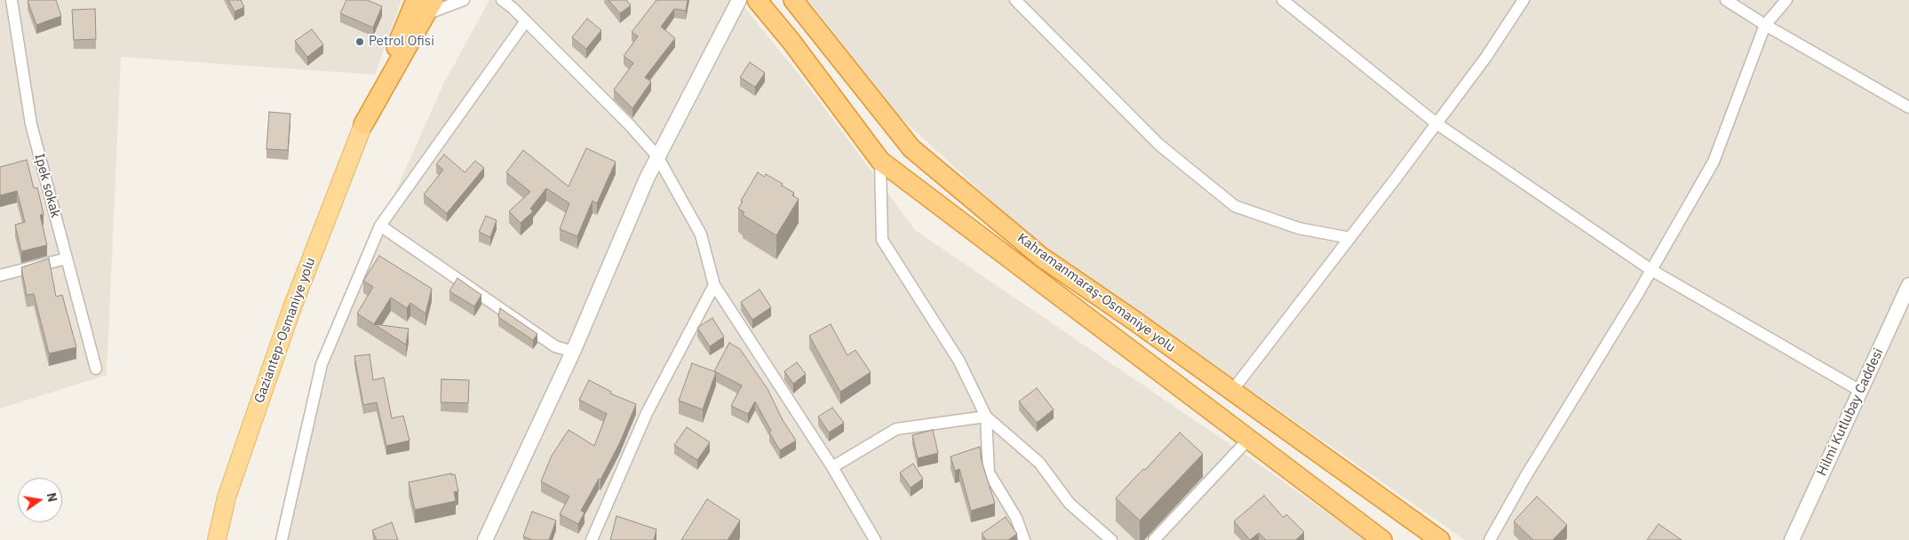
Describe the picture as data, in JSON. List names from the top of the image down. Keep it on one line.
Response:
{"streets":{"highway":["Kahramanmaraş-Osmaniye yolu"],"main road":["Gaziantep-Osmaniye yolu"],"street":["Ipek sokak","Hilmi Kutlubay Caddesi"]},"places":["Petrol Ofisi"],"north":"right"}
